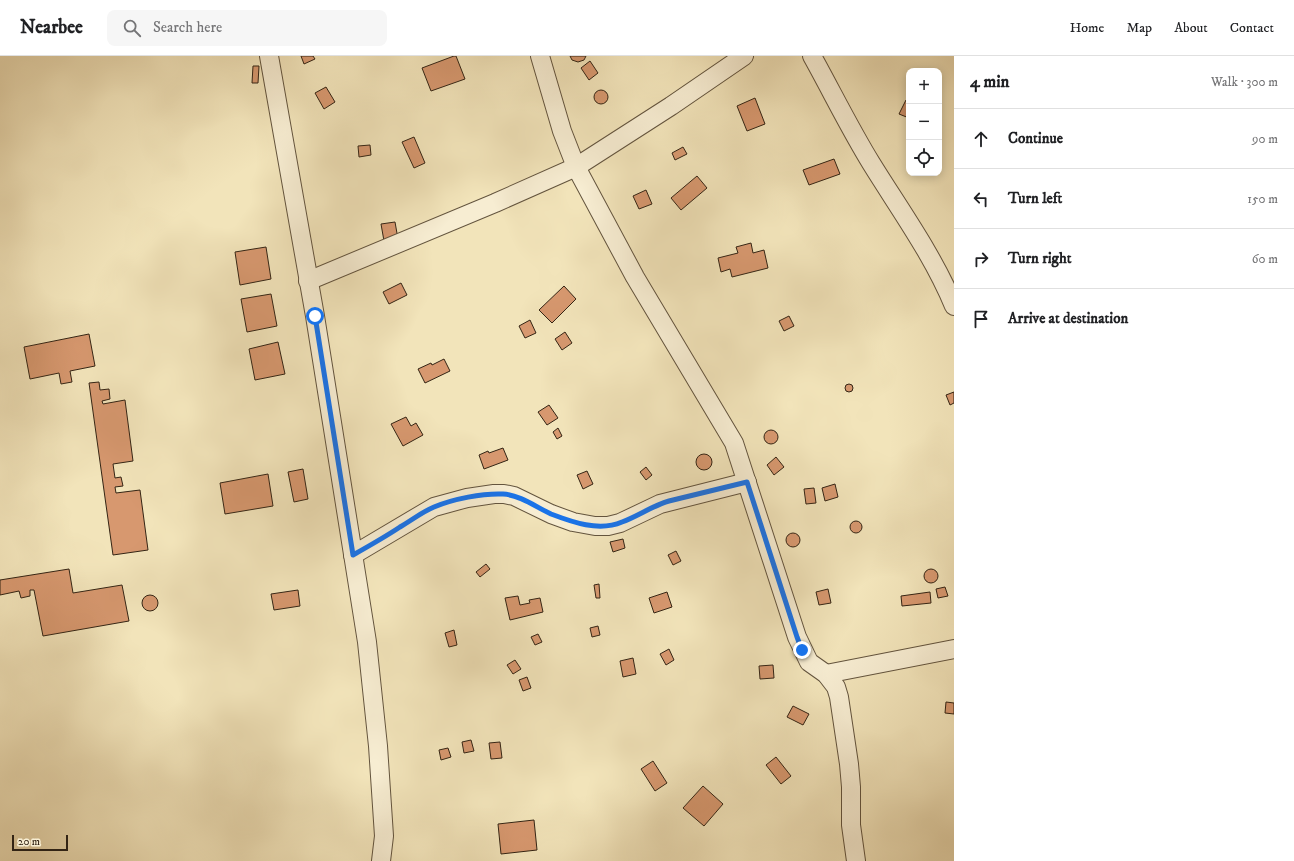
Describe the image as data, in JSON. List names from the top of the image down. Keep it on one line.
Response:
{"scale_bar":"20 m","page":{"header":"Nearbee","search":"Search here","nav":["Home","Map","About","Contact"],"heading":["4 min","Walk · 300 m"],"map_buttons":["+","−"],"list":[["Continue","90 m"],["Turn left","150 m"],["Turn right","60 m"],"Arrive at destination"],"scale":"20 m"}}
